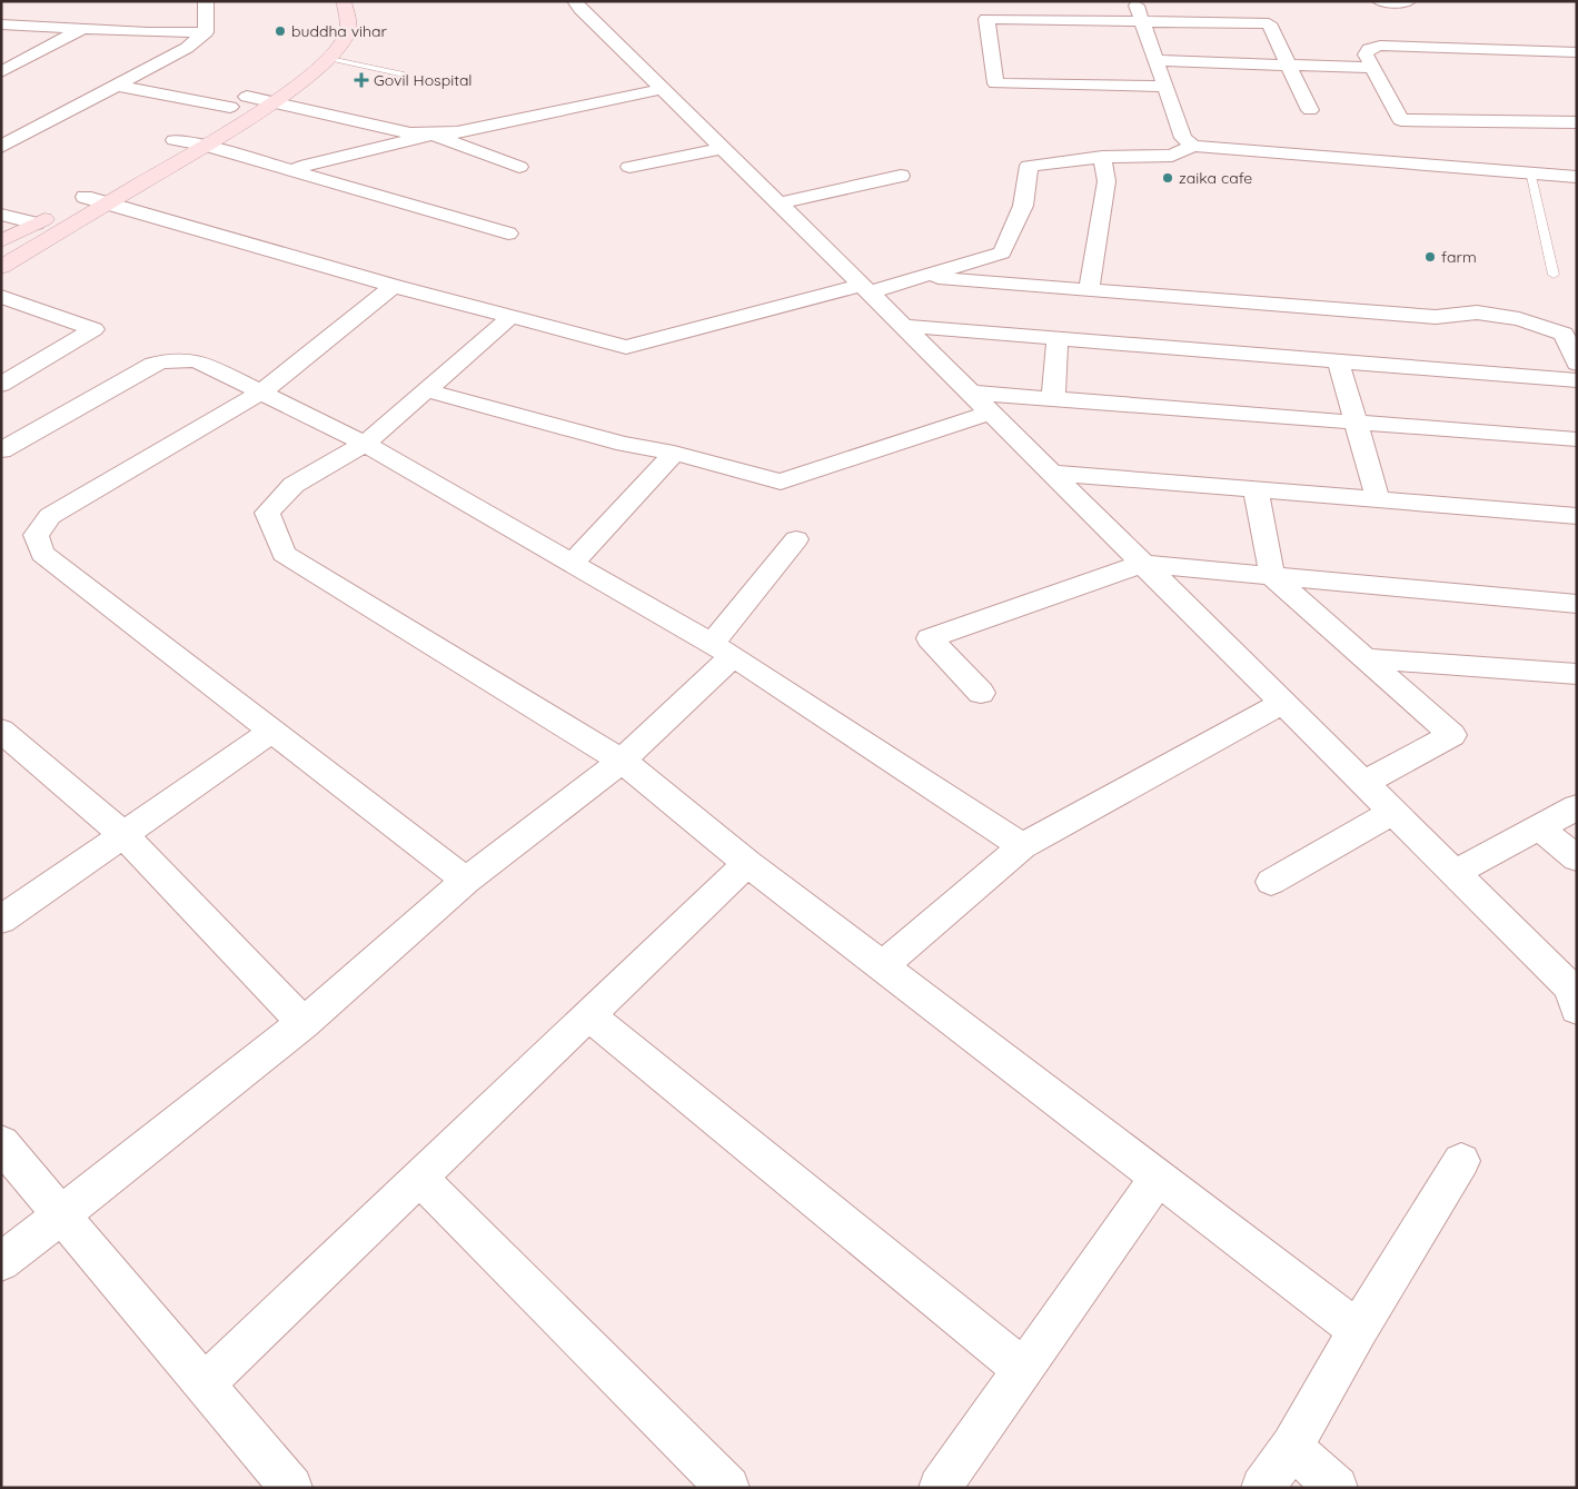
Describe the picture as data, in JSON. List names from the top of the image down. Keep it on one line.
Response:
{"places":{"other":["buddha vihar","zaika cafe","farm"],"health":["Govil Hospital"]}}
